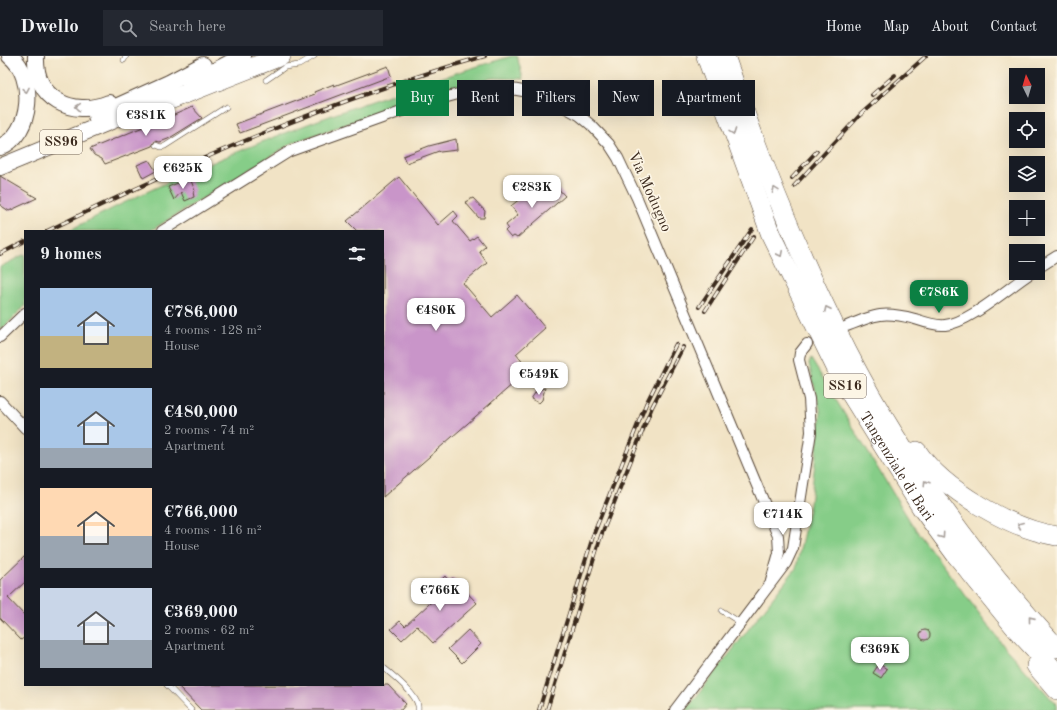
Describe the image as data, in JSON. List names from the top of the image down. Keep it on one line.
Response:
{"streets":{"highway":["SS16","Tangenziale di Bari"],"main road":["SS96"],"street":["Via Modugno"]},"north":"top","page":{"header":"Dwello","search":"Search here","nav":["Home","Map","About","Contact"],"map_buttons":["+","−"],"chip":["Buy","Rent","Filters","New","Apartment"],"price":["€381K","€625K","€283K","€786K","€480K","€549K","€714K","€766K","€369K"],"heading":"9 homes","list":[{"name":"€786,000","note":"4 rooms · 128 m² · House"},{"name":"€480,000","note":"2 rooms · 74 m² · Apartment"},{"name":"€766,000","note":"4 rooms · 116 m² · House"},{"name":"€369,000","note":"2 rooms · 62 m² · Apartment"}]}}
